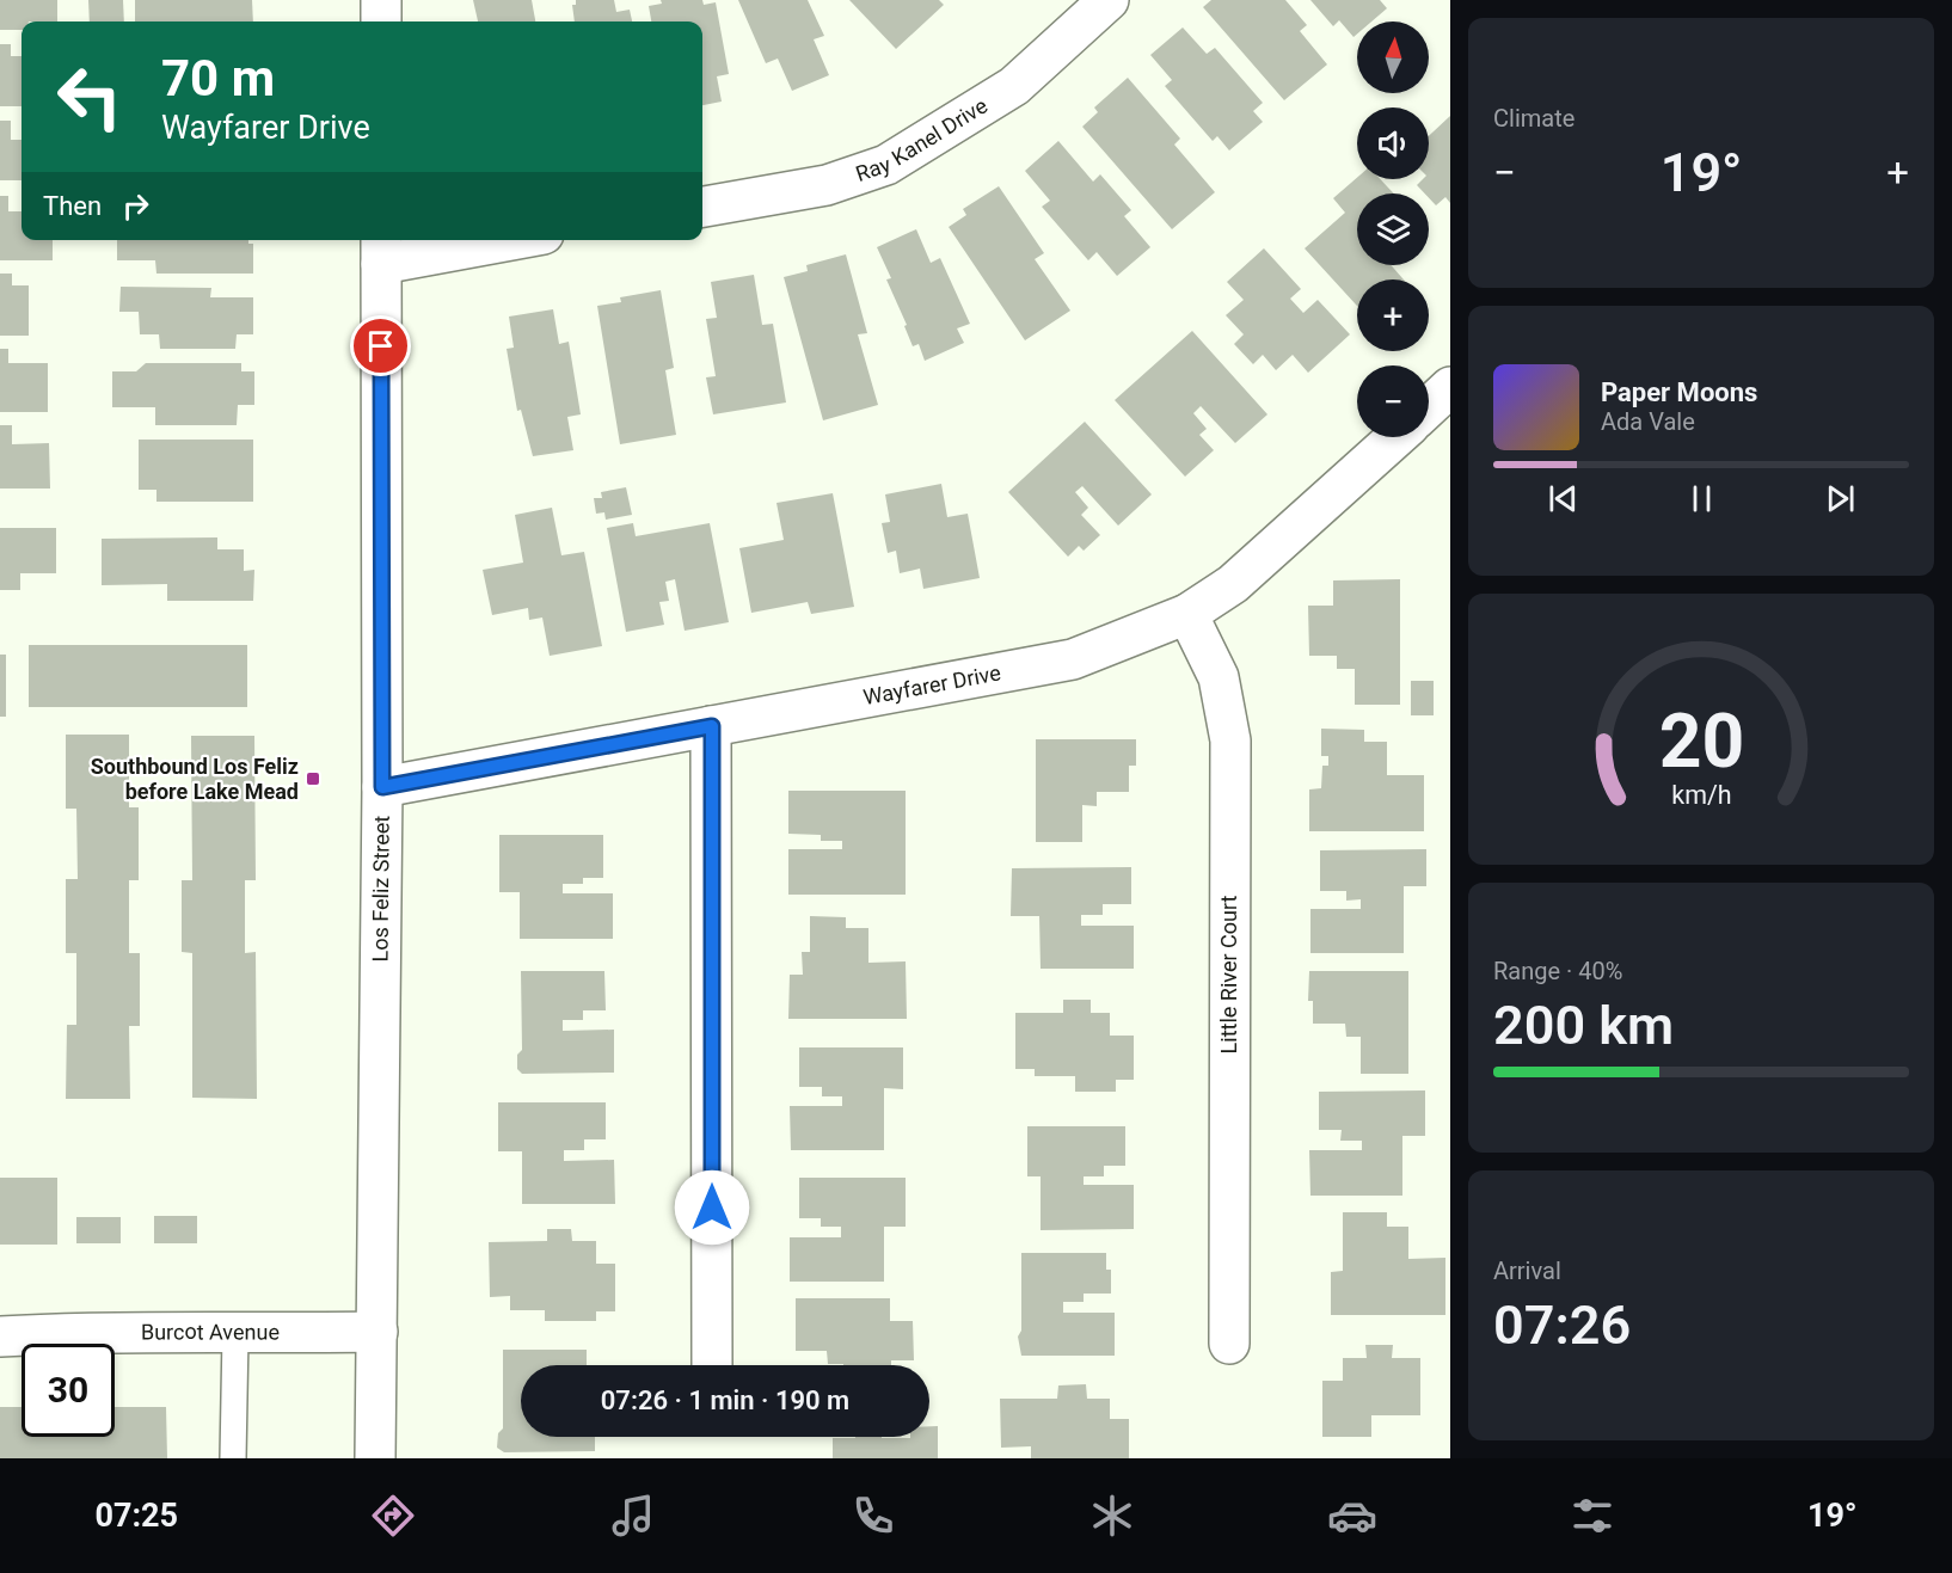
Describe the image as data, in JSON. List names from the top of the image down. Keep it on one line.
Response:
{"streets":{"street":["Ray Kanel Drive","Wayfarer Drive","Los Feliz Street","Little River Court","Burcot Avenue"]},"crossings":[["Wayfarer Drive","Los Feliz Street"],["Wayfarer Drive","Little River Court"],["Los Feliz Street","Burcot Avenue"]],"places":{"transit":["Southbound Los Feliz before Lake Mead"]},"north":"top","page":{"tile":["Climate",["Range · 40%","200 km"],["Arrival","07:26"]],"map_buttons":["+","−"],"turn":["70 m","Wayfarer Drive"],"heat":["−","19°","+"],"then":"Then","song":["Paper Moons","Ada Vale"],"limit":"30","trip":"07:26 · 1 min · 190 m","tabs":["07:25","19°"],"gauge":["20","km/h"]}}
